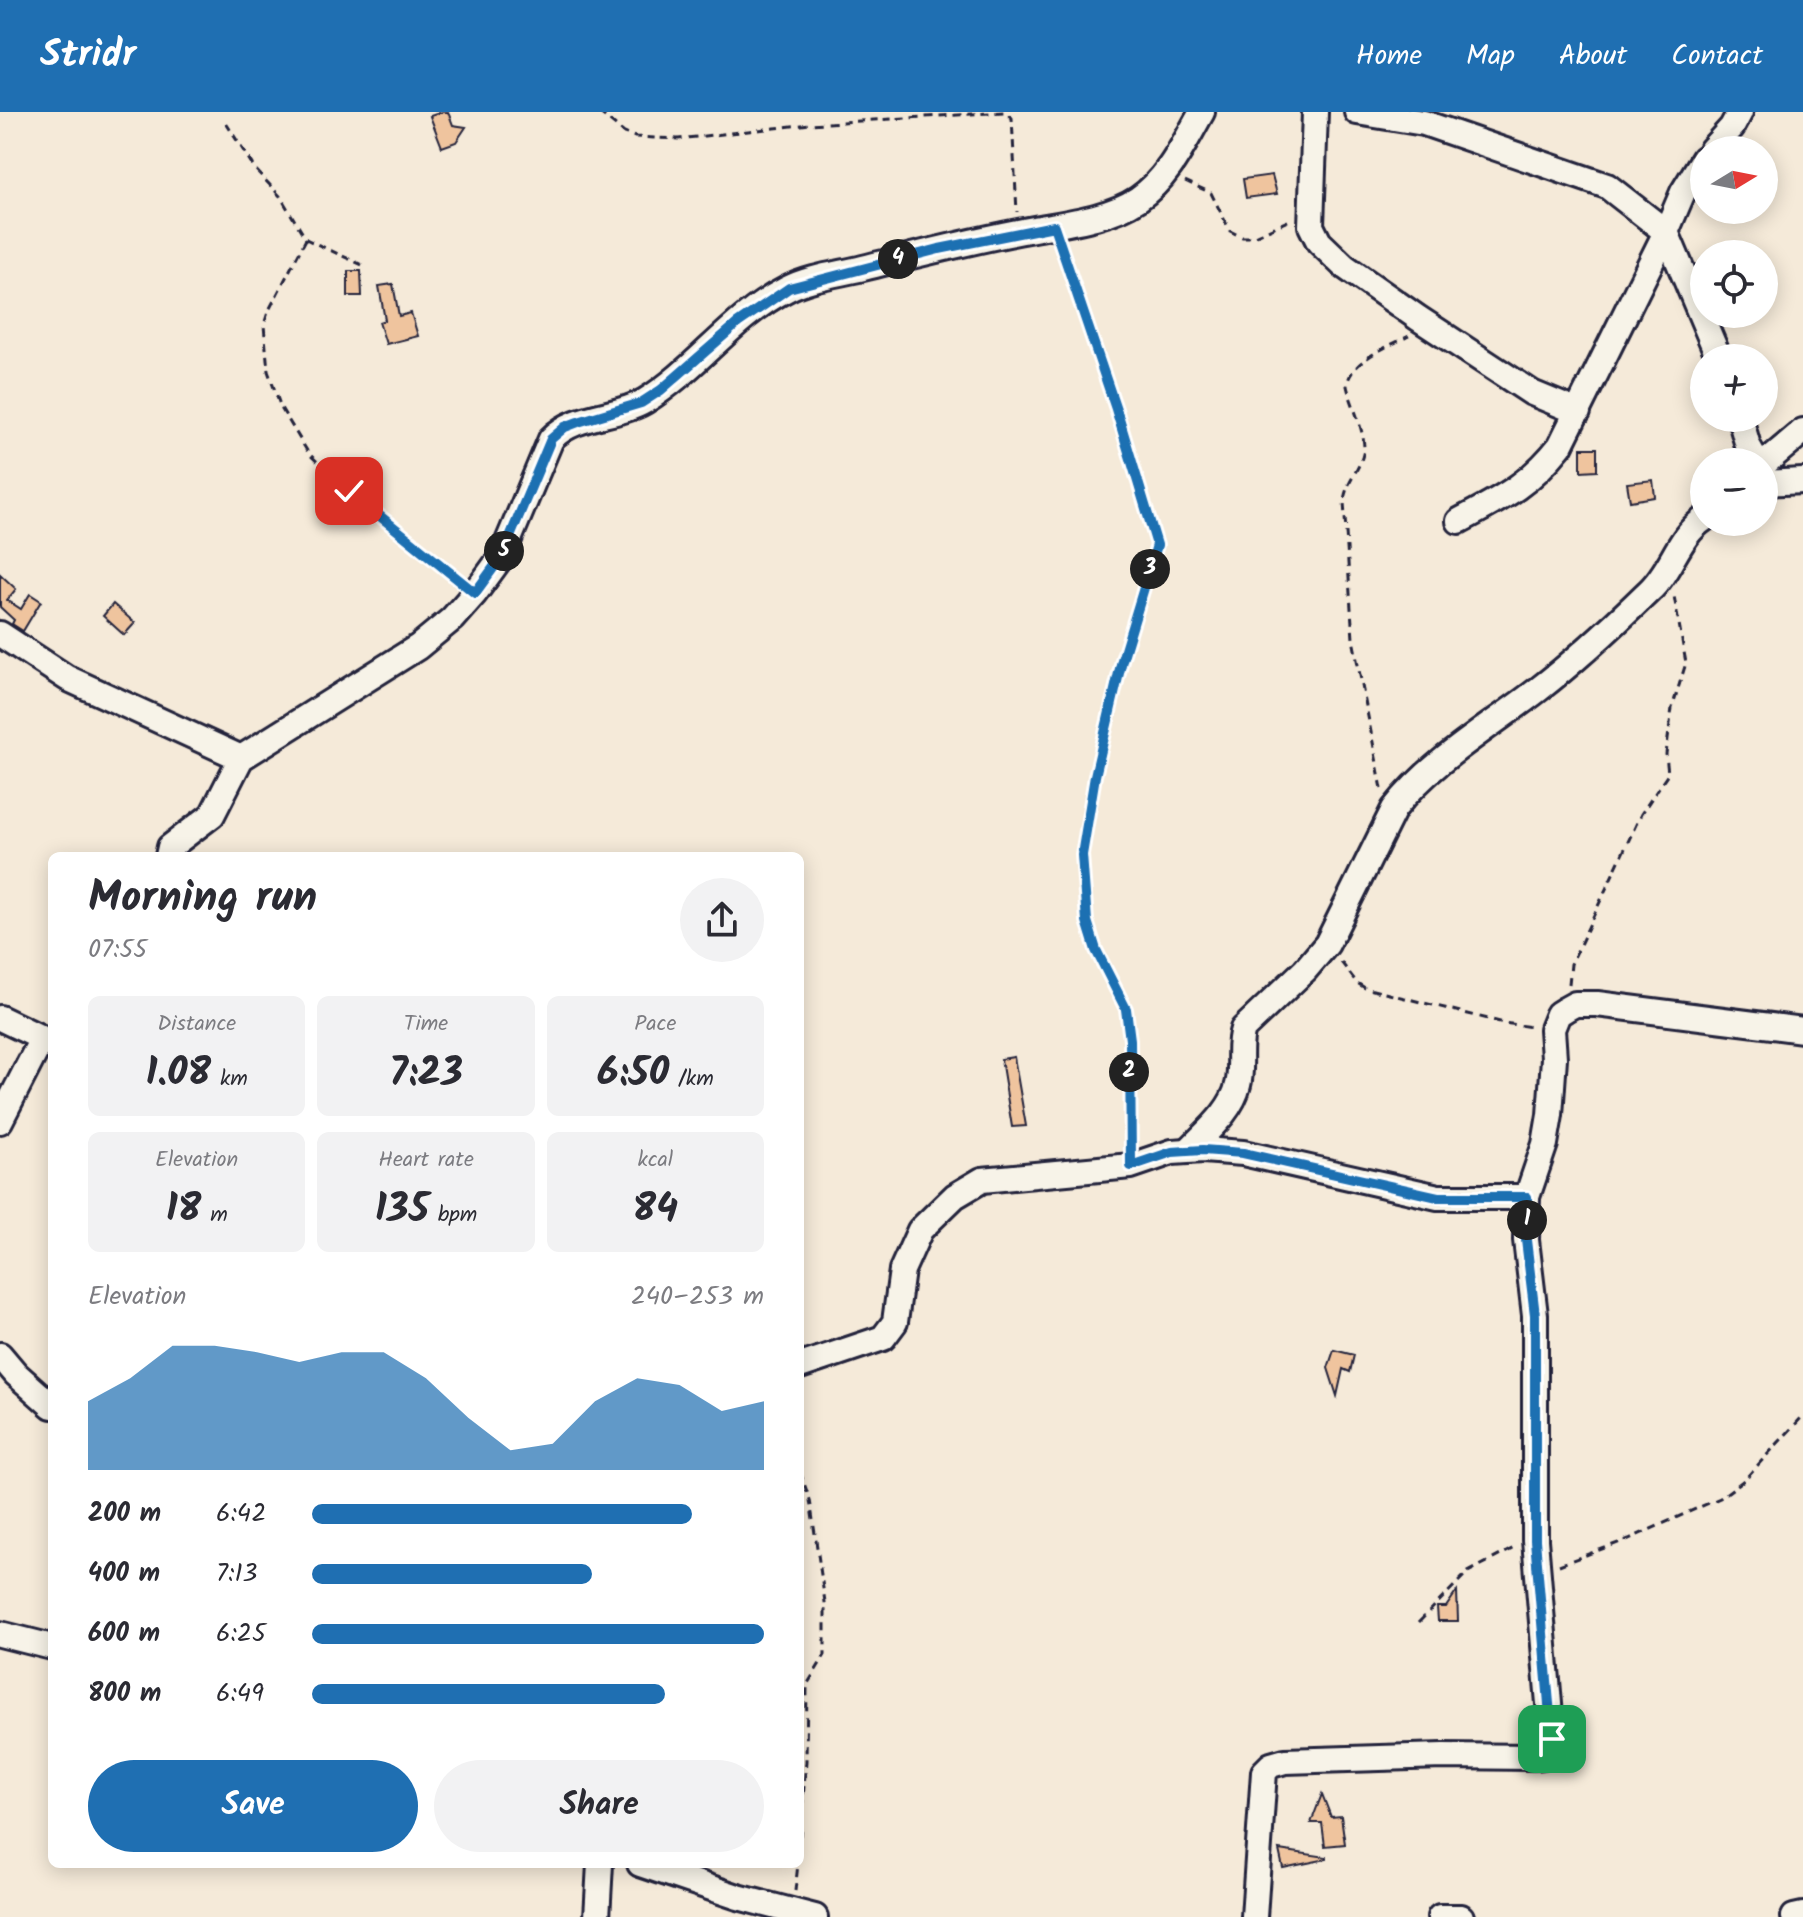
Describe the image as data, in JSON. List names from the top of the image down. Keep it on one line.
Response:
{"north":"right","page":{"header":"Stridr","nav":["Home","Map","About","Contact"],"map_buttons":["+","−"],"pins":["4","5","3","2","1"],"heading":["Morning run","07:55"],"stats":[["Distance","1.08 km"],["Time","7:23"],["Pace","6:50 /km"],["Elevation","18 m"],["Heart rate","135 bpm"],["kcal","84"]],"chart":["Elevation","240–253 m"],"list":[{"name":"200 m","note":"6:42"},{"name":"400 m","note":"7:13"},{"name":"600 m","note":"6:25"},{"name":"800 m","note":"6:49"}],"buttons":["Save","Share"]}}
